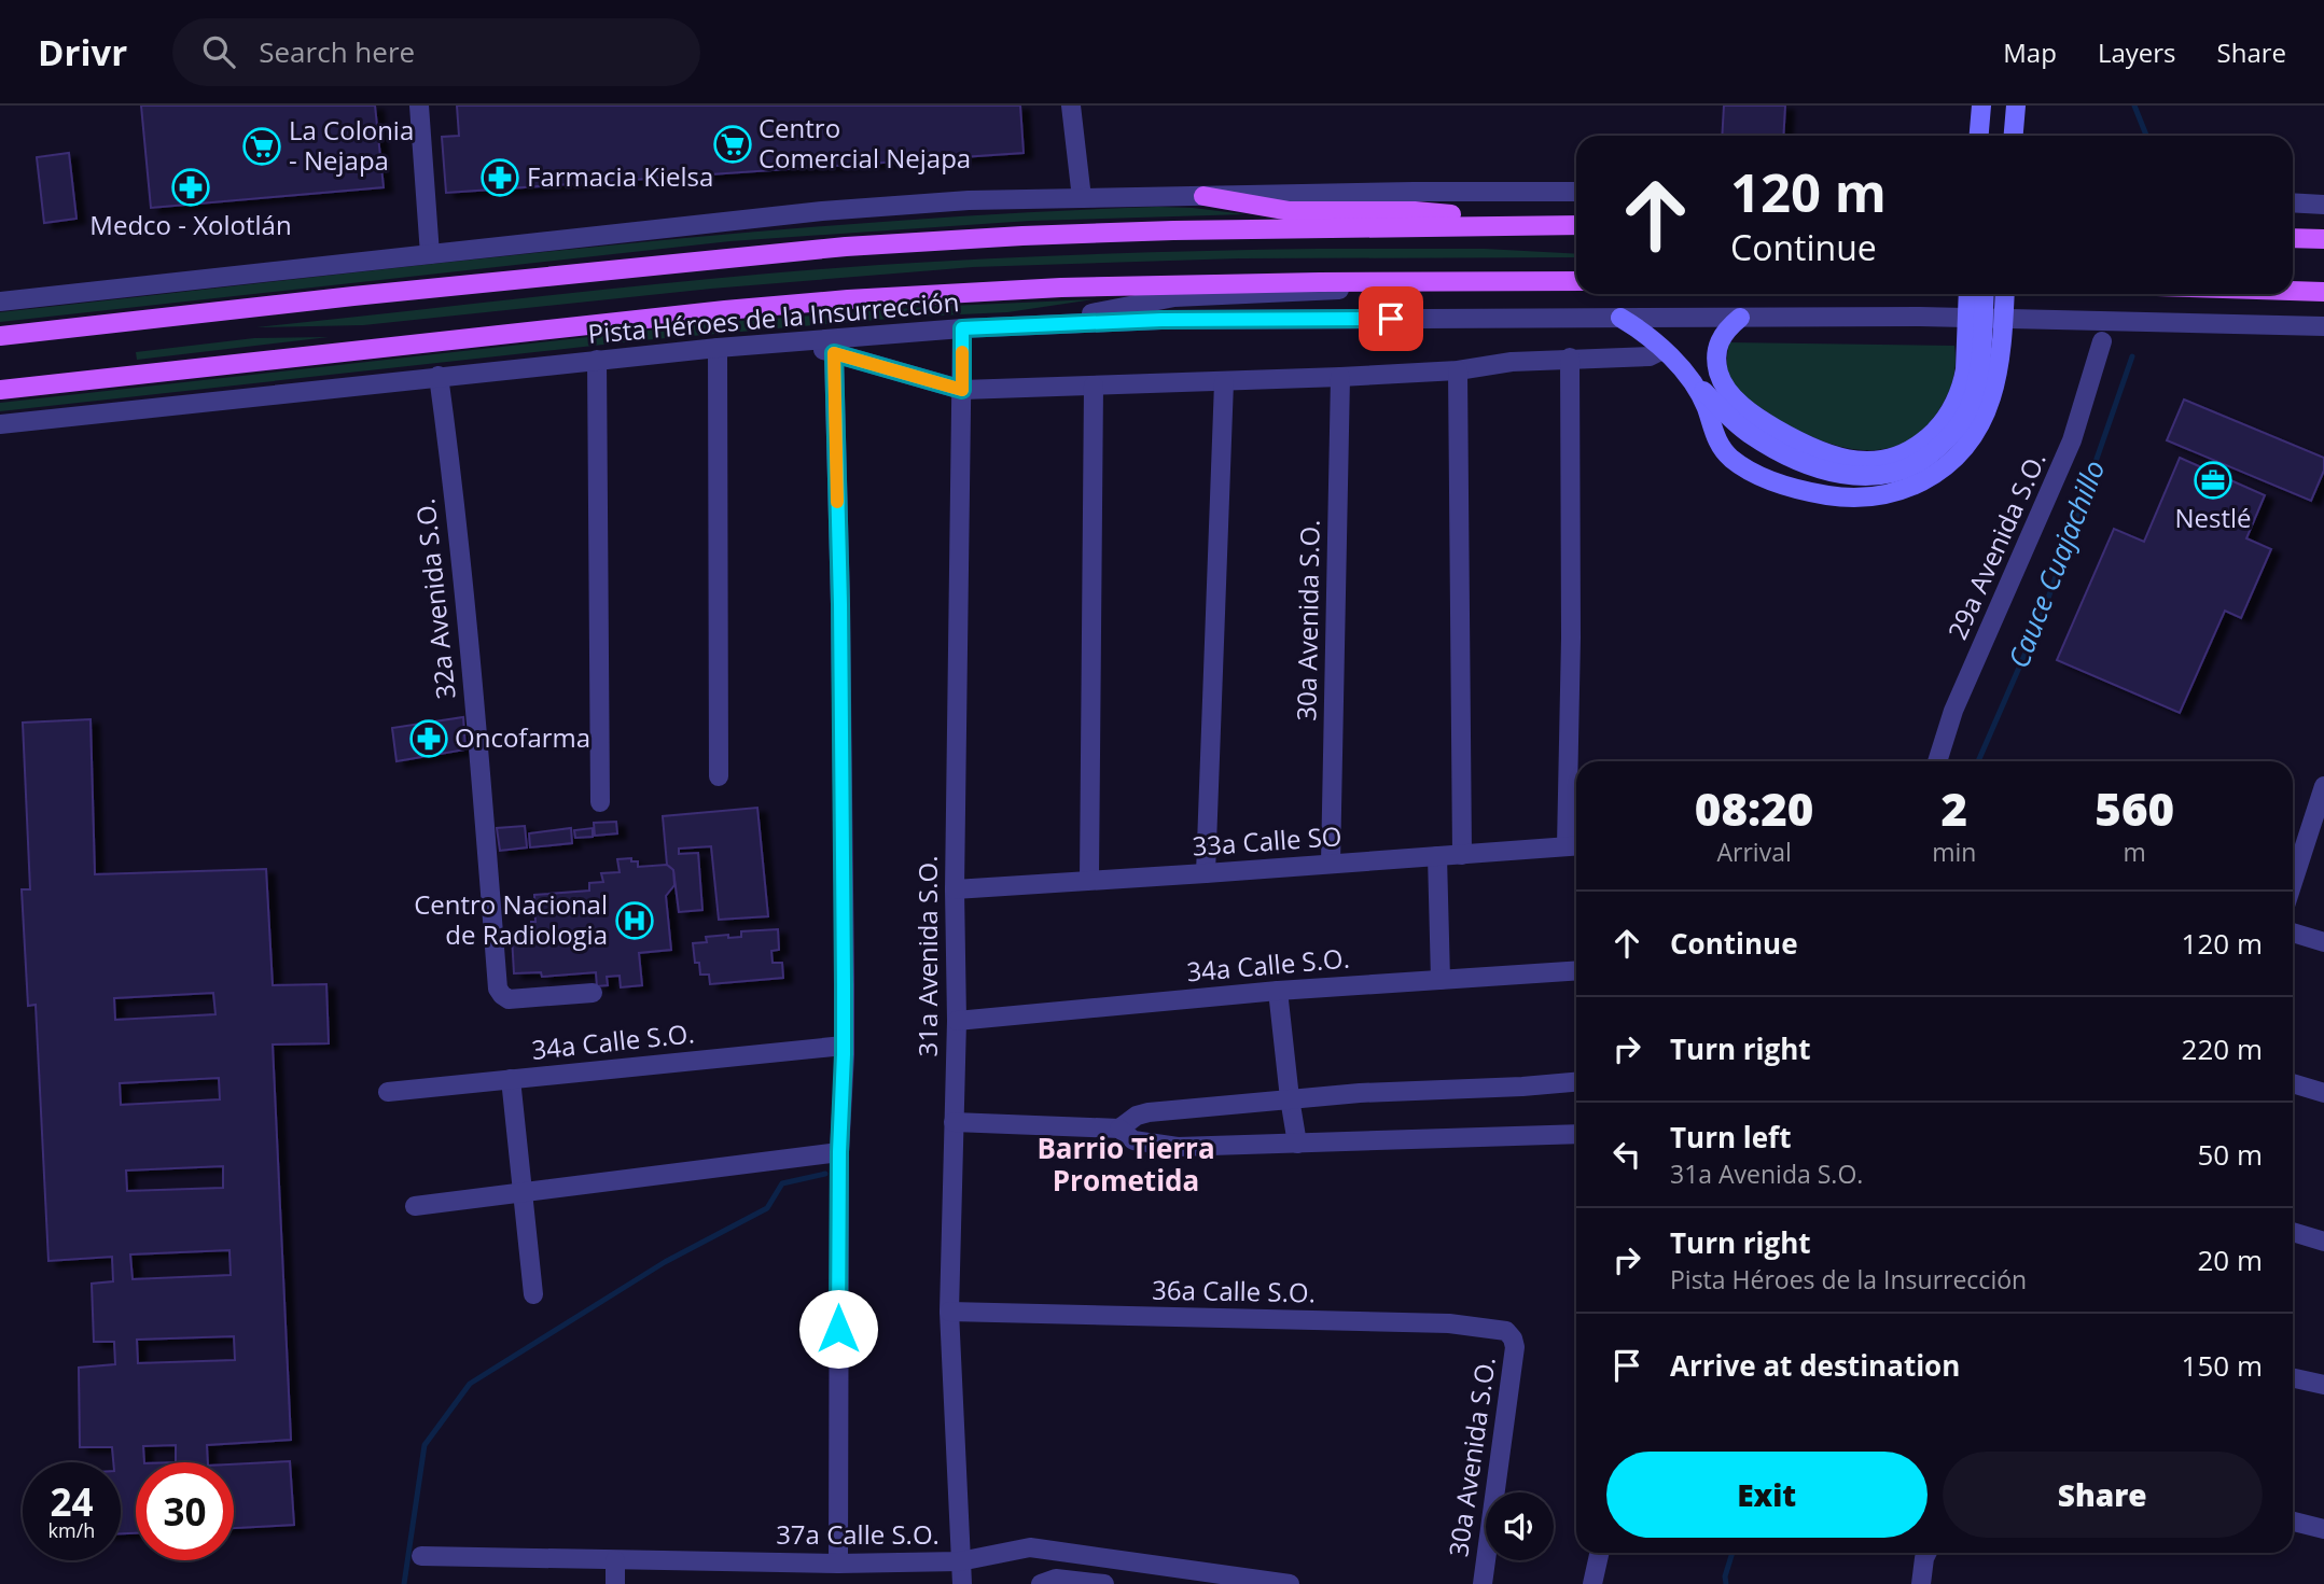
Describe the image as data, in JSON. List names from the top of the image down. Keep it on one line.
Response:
{"streets":{"main road":["Pista Héroes de la Insurrección"],"street":["29a Avenida S.O.","32a Avenida S.O.","30a Avenida S.O.","33a Calle SO","31a Avenida S.O.","34a Calle S.O.","36a Calle S.O.","37a Calle S.O."]},"crossings":[["Pista Héroes de la Insurrección","32a Avenida S.O."],["Pista Héroes de la Insurrección","31a Avenida S.O."],["30a Avenida S.O.","33a Calle SO"],["30a Avenida S.O.","36a Calle S.O."],["33a Calle SO","31a Avenida S.O."],["31a Avenida S.O.","34a Calle S.O."],["31a Avenida S.O.","36a Calle S.O."],["31a Avenida S.O.","37a Calle S.O."]],"districts":["Barrio Tierra Prometida"],"water":["Cauce Cuajachillo"],"places":{"supermarket":["Centro Comercial Nejapa","La Colonia - Nejapa"],"pharmacy":["Farmacia Kielsa","Medco - Xolotlán","Oncofarma"],"office":["Nestlé"],"hospital":["Centro Nacional de Radiologia"]},"page":{"header":"Drivr","search":"Search here","nav":["Map","Layers","Share"],"turn":["120 m","Continue"],"eta":["08:20","Arrival","2","min","560","m"],"list":[{"name":"Continue","value":"120 m"},{"name":"Turn right","value":"220 m"},{"name":"Turn left","note":"31a Avenida S.O.","value":"50 m"},{"name":"Turn right","note":"Pista Héroes de la Insurrección","value":"20 m"},{"name":"Arrive at destination","value":"150 m"}],"buttons":["Exit","Share"],"speed":"24 km/h","limit":"30"}}
